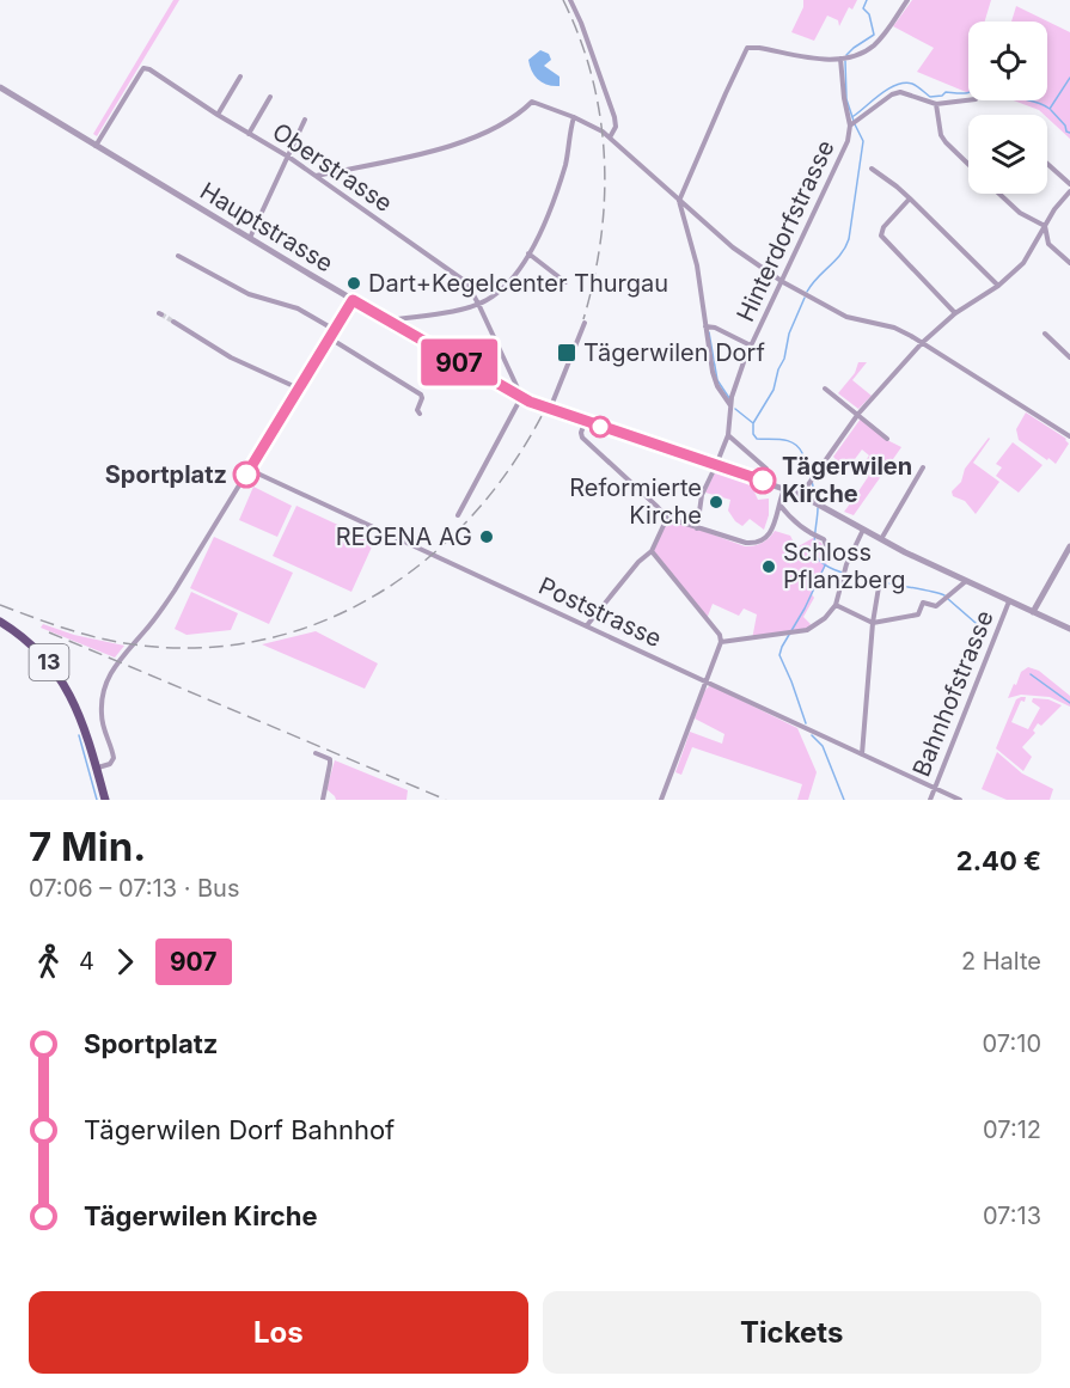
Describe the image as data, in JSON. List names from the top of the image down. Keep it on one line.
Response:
{"streets":{"main road":["13"],"street":["Oberstrasse","Hauptstrasse","Hinterdorfstrasse","Poststrasse","Bahnhofstrasse"]},"crossings":[["Oberstrasse","Hauptstrasse"],["Hauptstrasse","Hinterdorfstrasse"],["Hauptstrasse","Bahnhofstrasse"],["Poststrasse","Bahnhofstrasse"]],"places":{"other":["Dart+Kegelcenter Thurgau","Sportplatz","Tägerwilen Kirche","Reformierte Kirche","REGENA AG","Schloss Pflanzberg"],"transit":["Tägerwilen Dorf"]},"lines":["bus line 907"],"page":{"on_map":"907","heading":["7 Min.","07:06 – 07:13 · Bus","2.40 €"],"legs":["4","907","2 Halte"],"list":[{"name":"Sportplatz","value":"07:10"},{"name":"Tägerwilen Dorf Bahnhof","value":"07:12"},{"name":"Tägerwilen Kirche","value":"07:13"}],"buttons":["Los","Tickets"]}}
